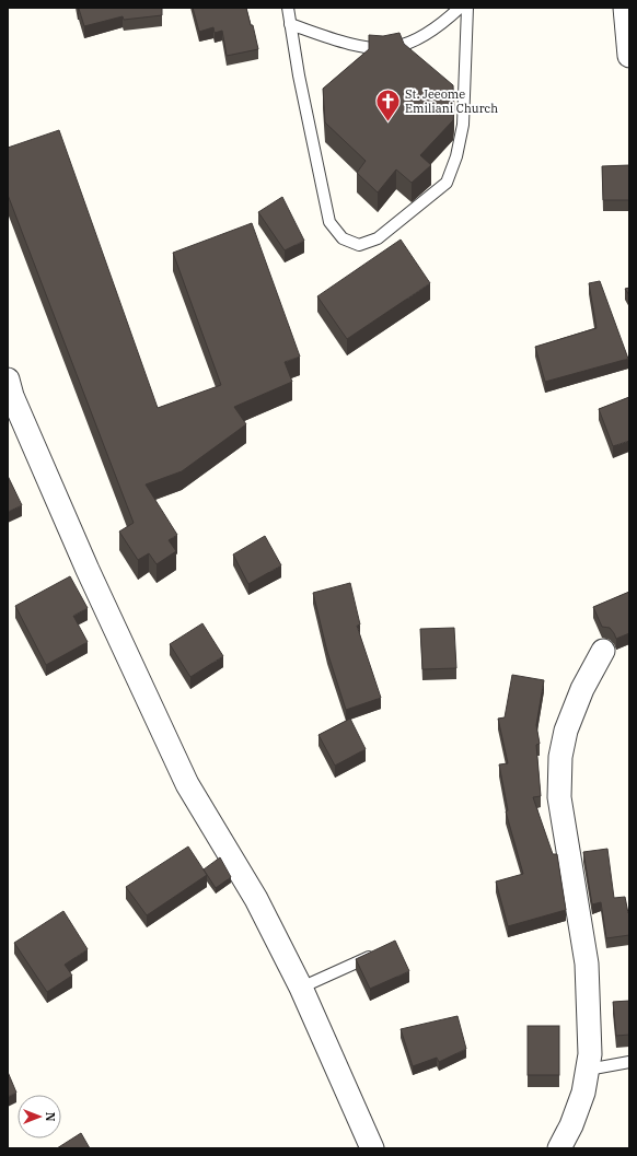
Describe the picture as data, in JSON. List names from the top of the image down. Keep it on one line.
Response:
{"places":{"church":["St. Jeeome Emiliani Church"]},"north":"right"}
